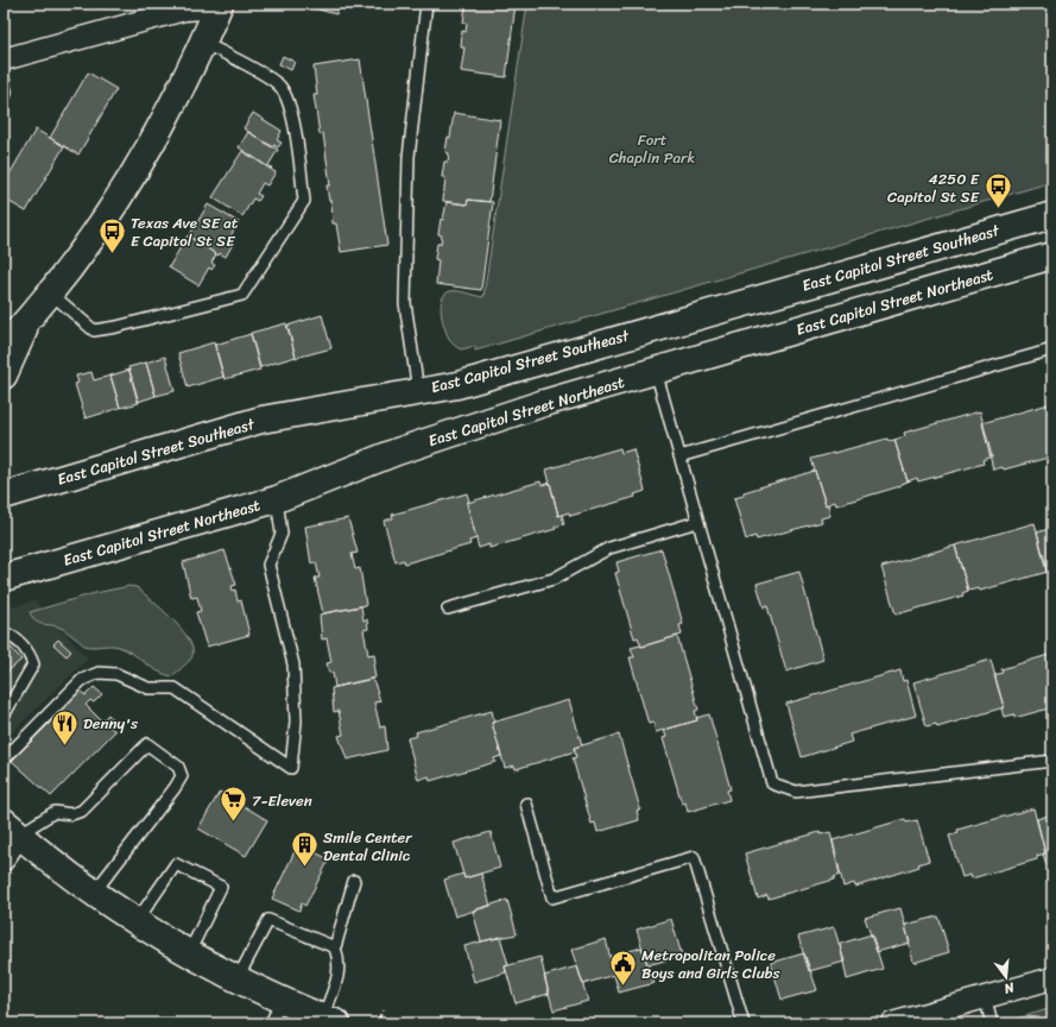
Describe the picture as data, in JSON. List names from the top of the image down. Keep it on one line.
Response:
{"streets":{"main road":["East Capitol Street Southeast","East Capitol Street Northeast"]},"parks":["Fort Chaplin Park"],"places":{"bus stop":["4250 E Capitol St SE","Texas Ave SE at E Capitol St SE"],"restaurant":["Denny's"],"supermarket":["7-Eleven"],"building":["Smile Center Dental Clinic"],"public building":["Metropolitan Police Boys and Girls Clubs"]},"north":"bottom"}
